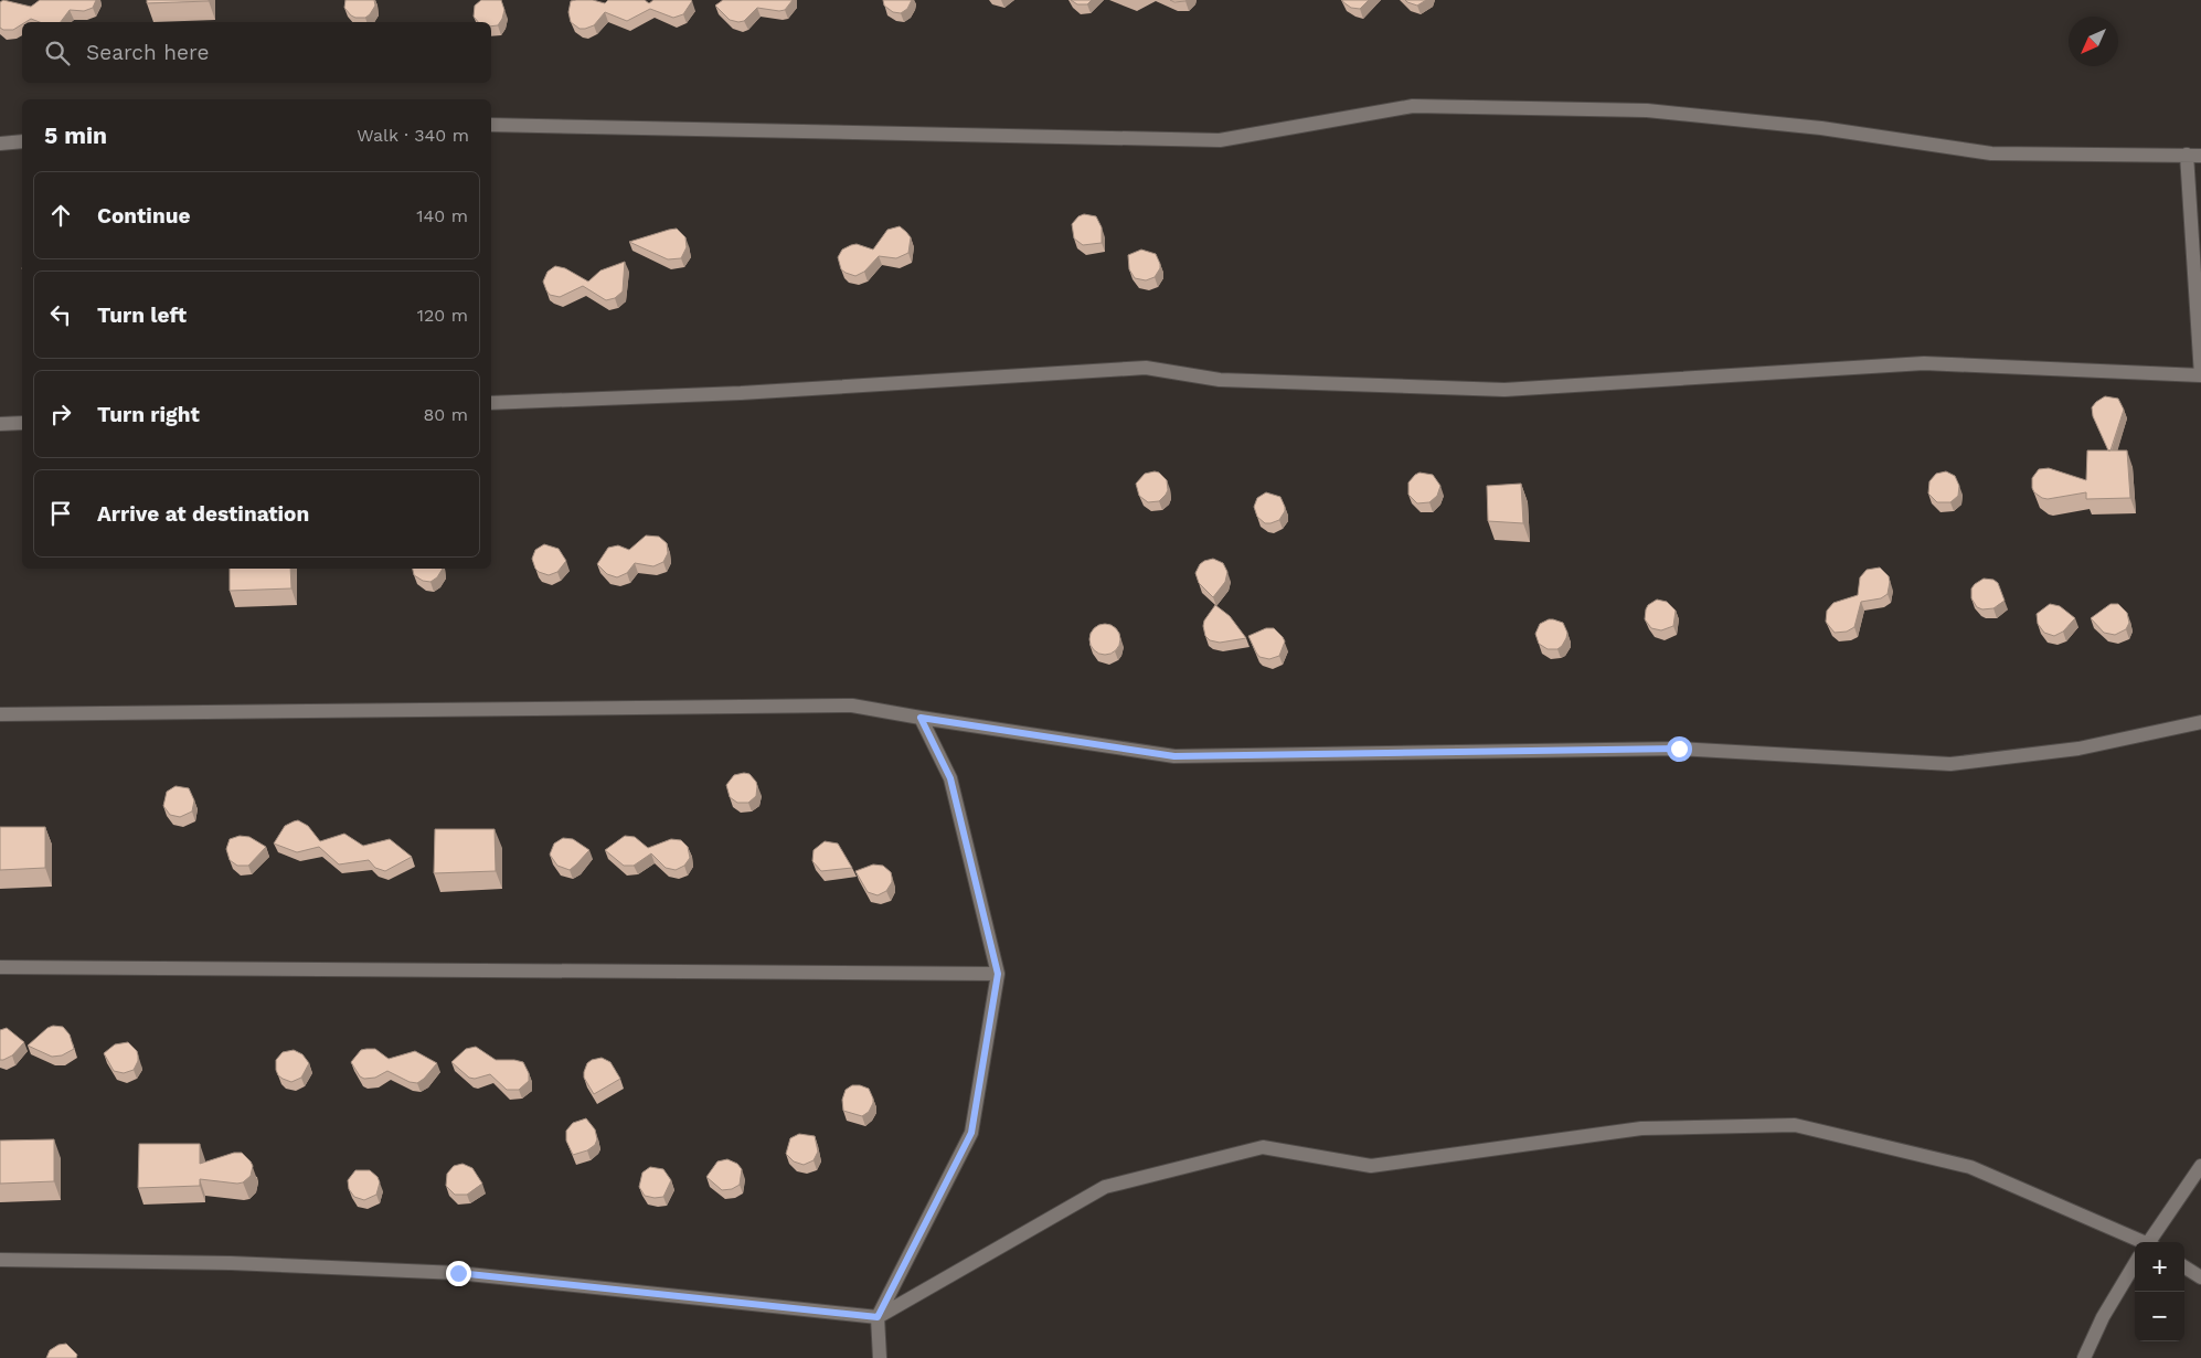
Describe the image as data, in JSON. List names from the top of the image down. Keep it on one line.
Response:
{"north":"bottom left","page":{"search":"Search here","heading":["5 min","Walk · 340 m"],"list":[["Continue","140 m"],["Turn left","120 m"],["Turn right","80 m"],"Arrive at destination"],"map_buttons":["+","−"]}}
